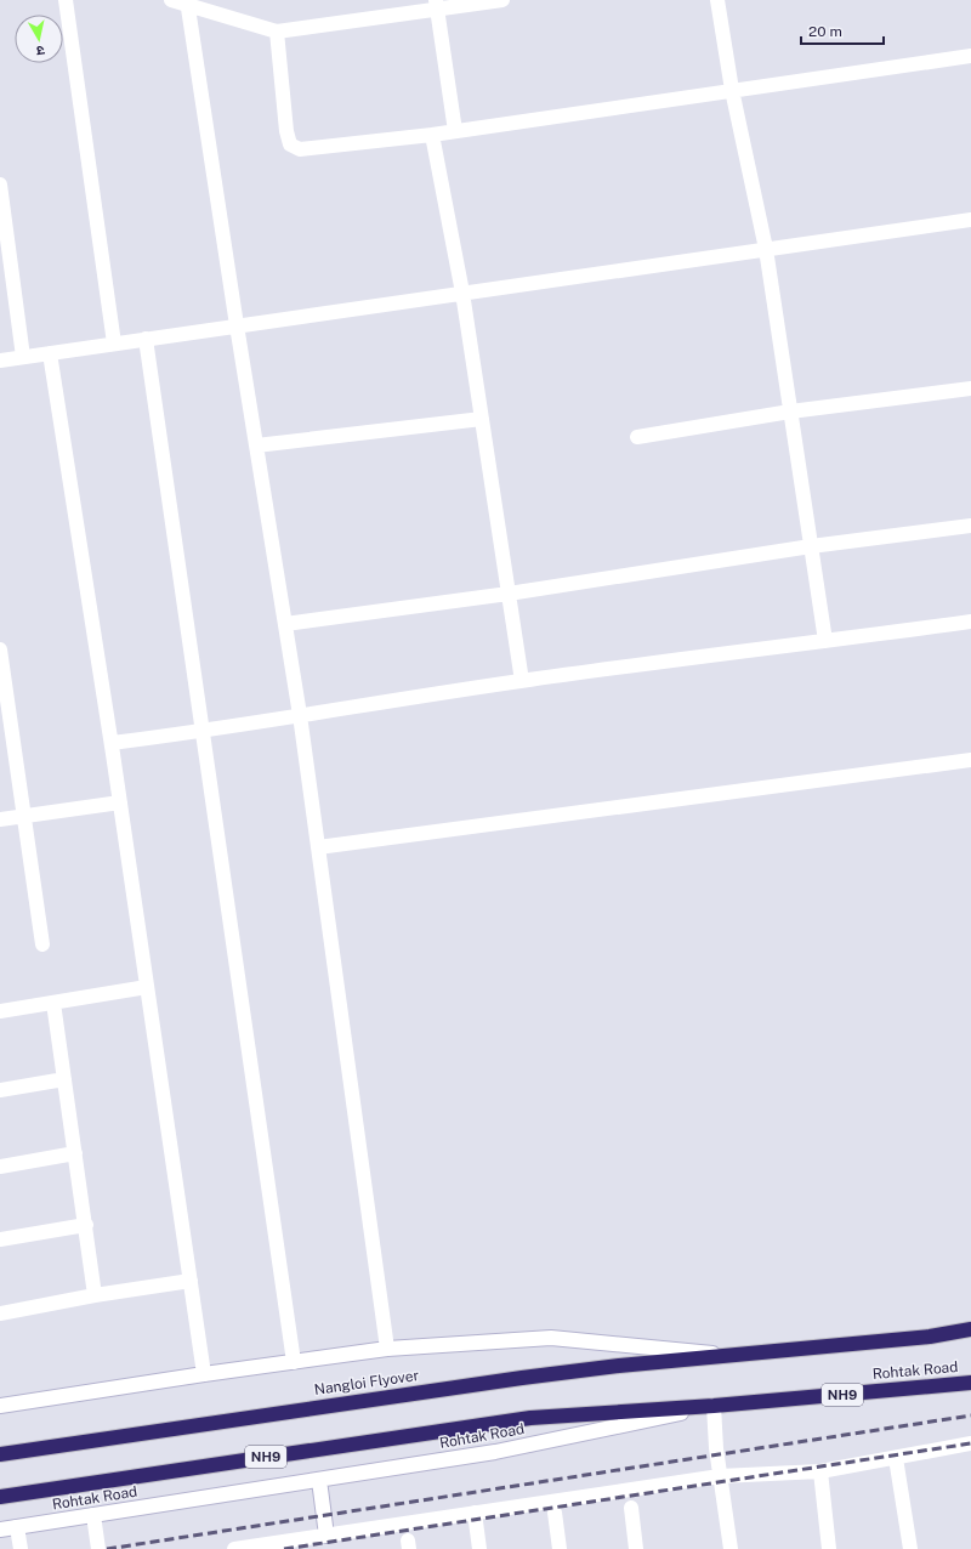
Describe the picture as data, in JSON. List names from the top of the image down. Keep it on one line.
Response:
{"streets":{"highway":["Rohtak Road","Nangloi Flyover","NH9"]},"crossings":[["Rohtak Road","NH9"]],"scale_bar":"20 m","north":"bottom"}
